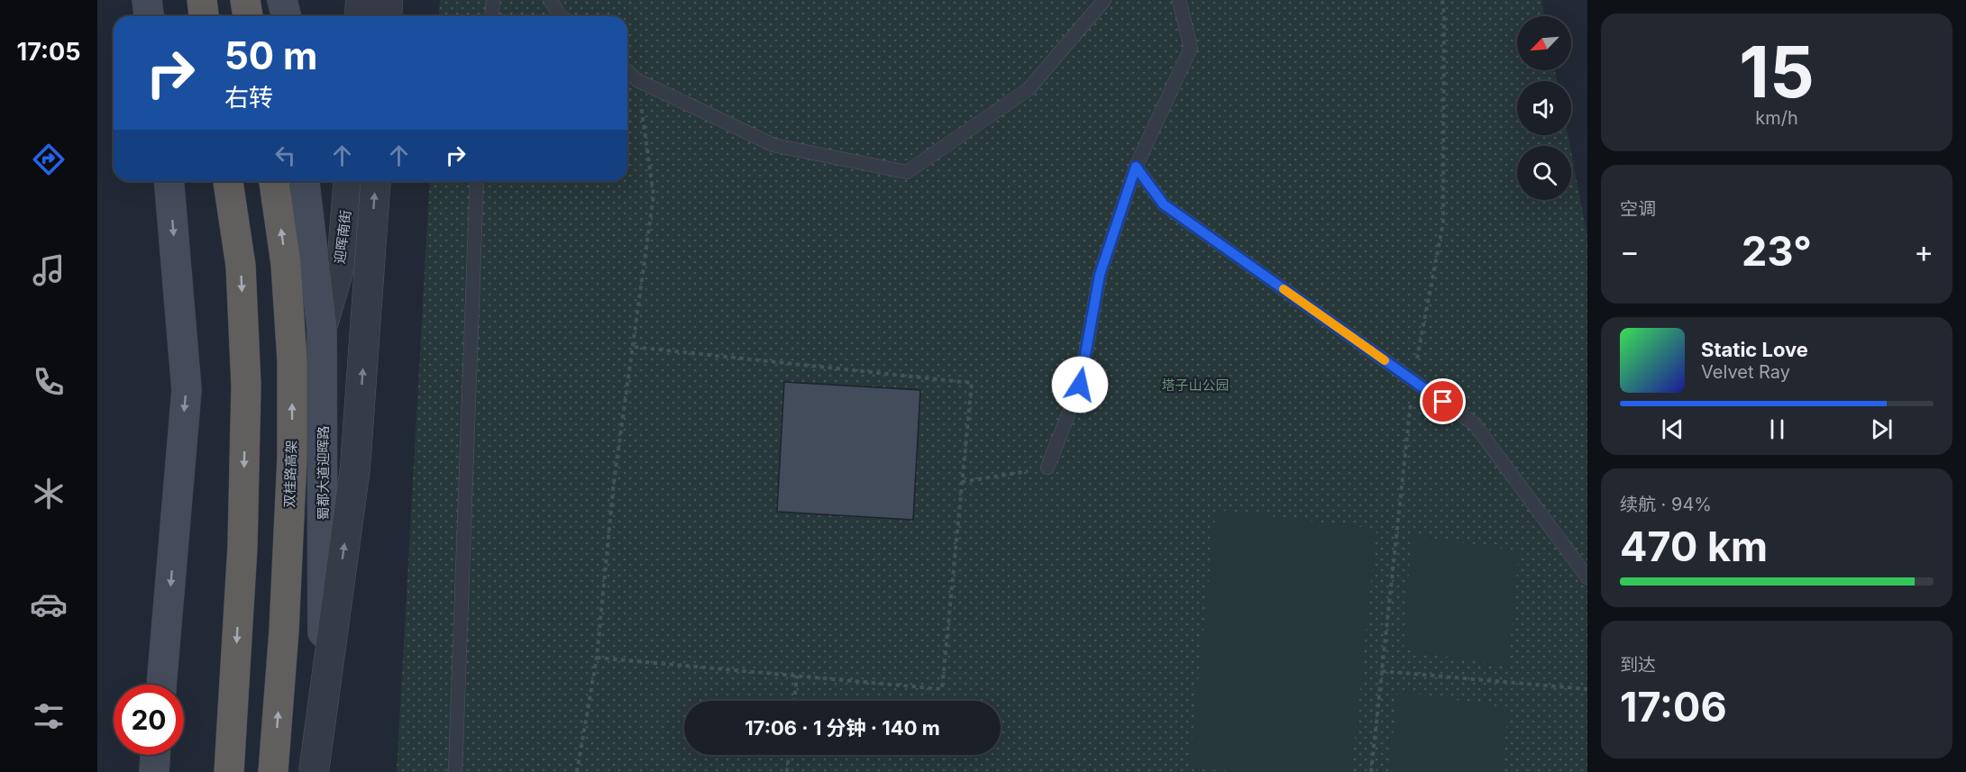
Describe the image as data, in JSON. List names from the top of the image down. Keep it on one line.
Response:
{"streets":{"highway":["双桂路高架"],"main road":["蜀都大道迎晖路"],"street":["迎晖南街"]},"crossings":[["迎晖南街","蜀都大道迎晖路"]],"parks":["塔子山公园"],"north":"bottom left","page":{"tabs":"17:05","tile":[["15","km/h"],"空调",["续航 · 94%","470 km"],["到达","17:06"]],"turn":["50 m","右转"],"heat":["−","23°","+"],"song":["Static Love","Velvet Ray"],"limit":"20","trip":"17:06 · 1 分钟 · 140 m"}}
